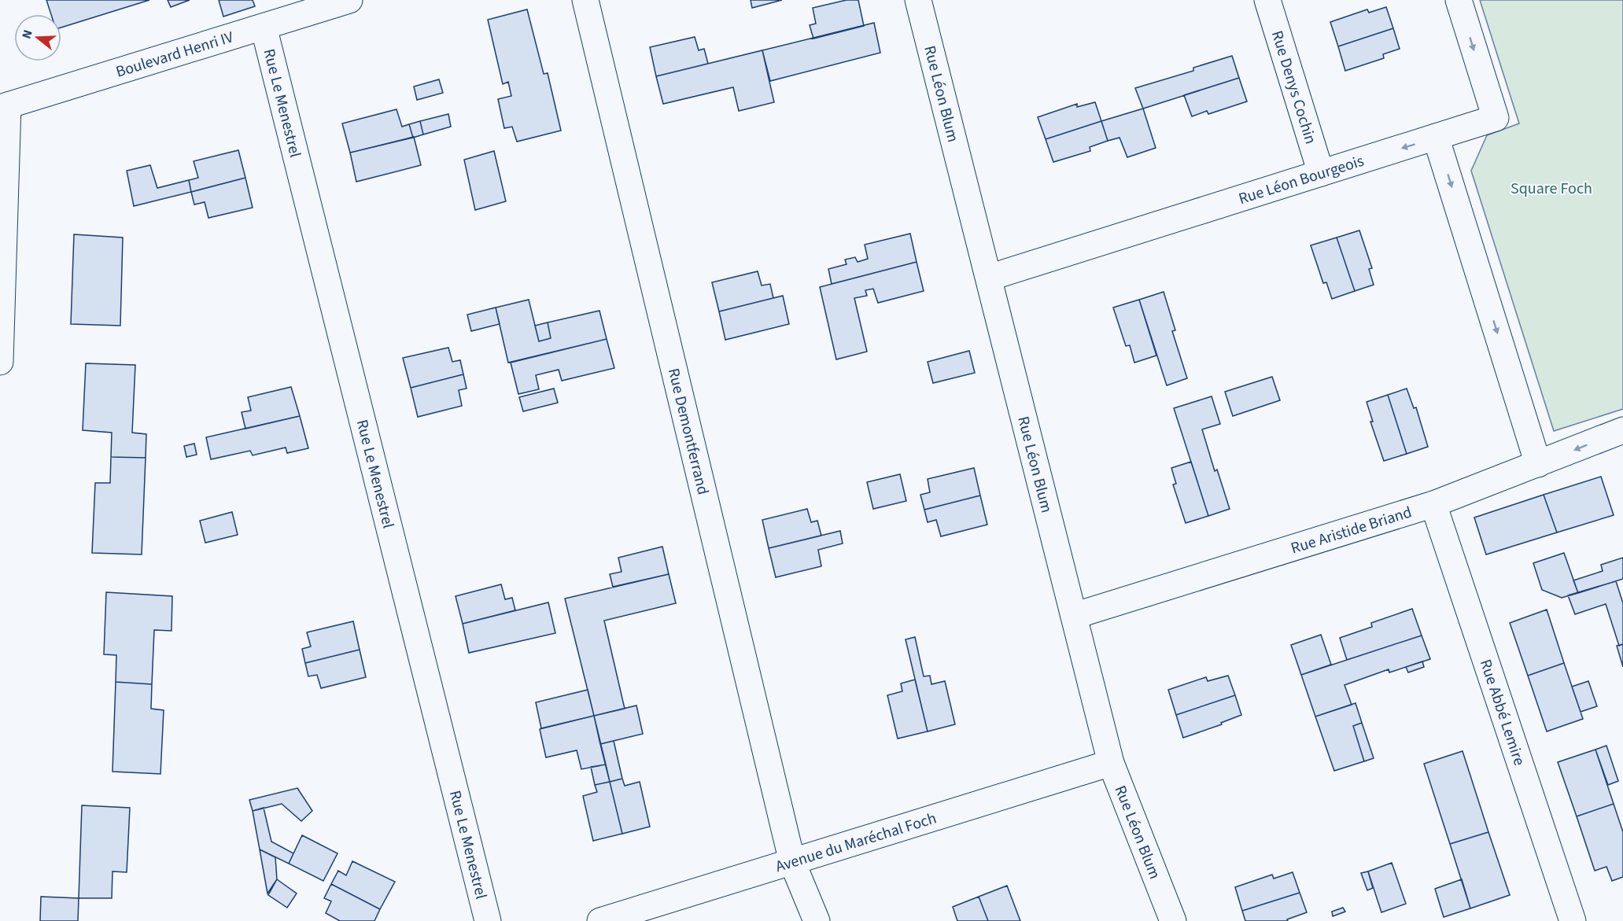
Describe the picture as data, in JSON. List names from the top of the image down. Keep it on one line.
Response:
{"streets":{"street":["Boulevard Henri IV","Rue Denys Cochin","Rue Léon Blum","Rue Le Menestrel","Rue Léon Bourgeois","Rue Demontferrand","Rue Aristide Briand","Rue Abbé Lemire","Avenue du Maréchal Foch"]},"crossings":[["Boulevard Henri IV","Rue Le Menestrel"],["Rue Denys Cochin","Rue Léon Bourgeois"],["Rue Léon Blum","Rue Léon Bourgeois"],["Rue Léon Blum","Rue Aristide Briand"],["Rue Léon Blum","Avenue du Maréchal Foch"],["Rue Demontferrand","Avenue du Maréchal Foch"],["Rue Aristide Briand","Rue Abbé Lemire"]],"parks":["Square Foch"],"north":"left"}
